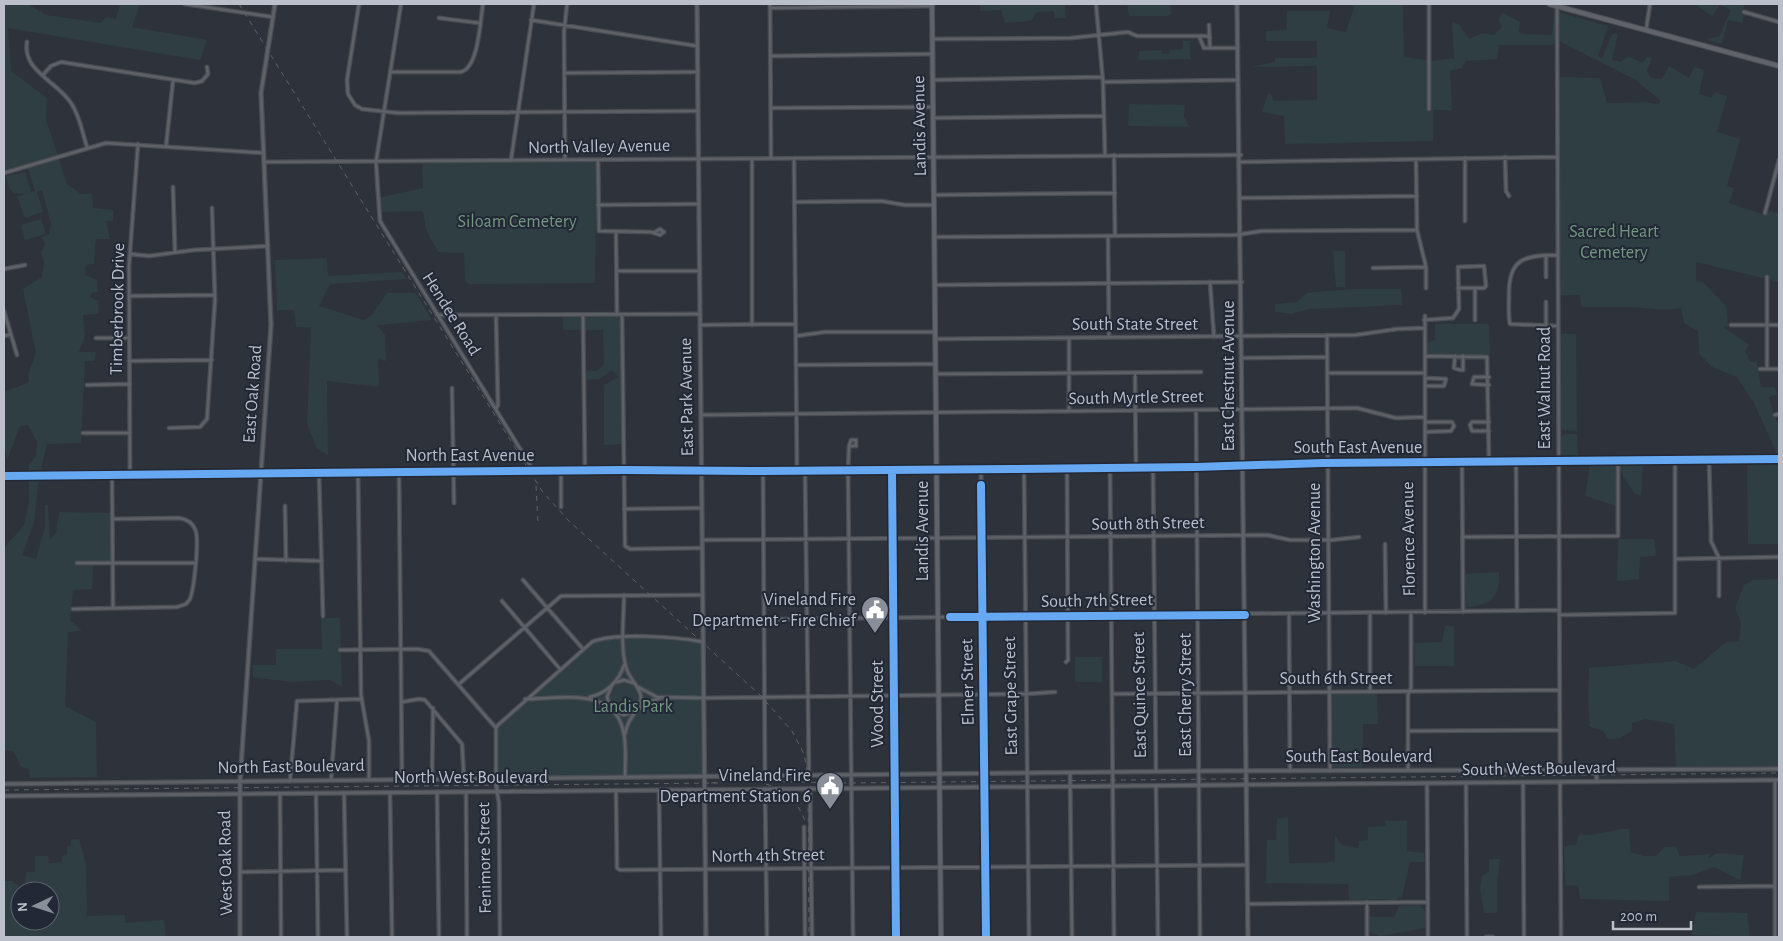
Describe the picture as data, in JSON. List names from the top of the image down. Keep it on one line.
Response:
{"streets":{"main road":["Landis Avenue","East Park Avenue","South East Boulevard","North East Boulevard","South West Boulevard","North West Boulevard","Fenimore Street"],"street":["North Valley Avenue","Timberbrook Drive","Hendee Road","South State Street","East Chestnut Avenue","East Walnut Road","East Oak Road","South Myrtle Street","South East Avenue","North East Avenue","South 8th Street","Florence Avenue","Washington Avenue","South 7th Street","South 6th Street","Elmer Street","East Quince Street","East Cherry Street","East Grape Street","Wood Street","North 4th Street","West Oak Road"]},"crossings":[["Landis Avenue","North Valley Avenue"],["Landis Avenue","South State Street"],["Landis Avenue","South Myrtle Street"],["Landis Avenue","South East Avenue"],["Landis Avenue","North East Avenue"],["Landis Avenue","South 8th Street"],["Landis Avenue","South 7th Street"],["Landis Avenue","South East Boulevard"],["Landis Avenue","North East Boulevard"],["Landis Avenue","South West Boulevard"],["Landis Avenue","North West Boulevard"],["Landis Avenue","North 4th Street"],["North Valley Avenue","Hendee Road"],["North Valley Avenue","East Chestnut Avenue"],["North Valley Avenue","East Oak Road"],["North Valley Avenue","East Park Avenue"],["Timberbrook Drive","North East Avenue"],["Hendee Road","North East Avenue"],["South State Street","East Chestnut Avenue"],["South State Street","Florence Avenue"],["South State Street","Washington Avenue"],["East Chestnut Avenue","South Myrtle Street"],["East Chestnut Avenue","South East Avenue"],["East Chestnut Avenue","South 8th Street"],["East Chestnut Avenue","South 7th Street"],["East Chestnut Avenue","South 6th Street"],["East Chestnut Avenue","South East Boulevard"],["East Chestnut Avenue","South West Boulevard"],["East Chestnut Avenue","North 4th Street"],["East Walnut Road","South East Avenue"],["East Walnut Road","South 7th Street"],["East Walnut Road","South 6th Street"],["East Walnut Road","South East Boulevard"],["East Oak Road","North East Avenue"],["East Oak Road","North East Boulevard"],["East Oak Road","West Oak Road"],["East Park Avenue","South Myrtle Street"],["East Park Avenue","North East Avenue"],["East Park Avenue","South 8th Street"],["East Park Avenue","South 7th Street"],["East Park Avenue","North East Boulevard"],["East Park Avenue","North West Boulevard"],["East Park Avenue","North 4th Street"],["South Myrtle Street","Florence Avenue"],["South Myrtle Street","Washington Avenue"],["South Myrtle Street","East Cherry Street"],["South East Avenue","North East Avenue"],["South East Avenue","Florence Avenue"],["South East Avenue","Washington Avenue"],["South East Avenue","Elmer Street"],["South East Avenue","East Quince Street"],["South East Avenue","East Cherry Street"],["South East Avenue","East Grape Street"],["North East Avenue","Wood Street"],["South 8th Street","Washington Avenue"],["South 8th Street","Elmer Street"],["South 8th Street","East Quince Street"],["South 8th Street","East Cherry Street"],["South 8th Street","East Grape Street"],["South 8th Street","Wood Street"],["Florence Avenue","South 7th Street"],["Florence Avenue","South 6th Street"],["Florence Avenue","South East Boulevard"],["Washington Avenue","South 7th Street"],["Washington Avenue","South 6th Street"],["Washington Avenue","South East Boulevard"],["South 7th Street","Elmer Street"],["South 7th Street","East Quince Street"],["South 7th Street","East Cherry Street"],["South 7th Street","East Grape Street"],["South 7th Street","Wood Street"],["South 6th Street","East Quince Street"],["South 6th Street","East Cherry Street"],["Elmer Street","South East Boulevard"],["Elmer Street","South West Boulevard"],["Elmer Street","North 4th Street"],["East Quince Street","South East Boulevard"],["East Cherry Street","South East Boulevard"],["East Cherry Street","South West Boulevard"],["East Cherry Street","North 4th Street"],["East Grape Street","South East Boulevard"],["East Grape Street","South West Boulevard"],["East Grape Street","North 4th Street"],["Wood Street","North East Boulevard"],["Wood Street","North West Boulevard"],["Wood Street","North 4th Street"],["South East Boulevard","North East Boulevard"],["North East Boulevard","Fenimore Street"],["South West Boulevard","North West Boulevard"],["North West Boulevard","North 4th Street"],["North West Boulevard","Fenimore Street"],["North West Boulevard","West Oak Road"]],"parks":["Siloam Cemetery","Sacred Heart Cemetery","Landis Park"],"places":{"public building":["Vineland Fire Department - Fire Chief","Vineland Fire Department Station 6"]},"scale_bar":"200 m","north":"left"}
